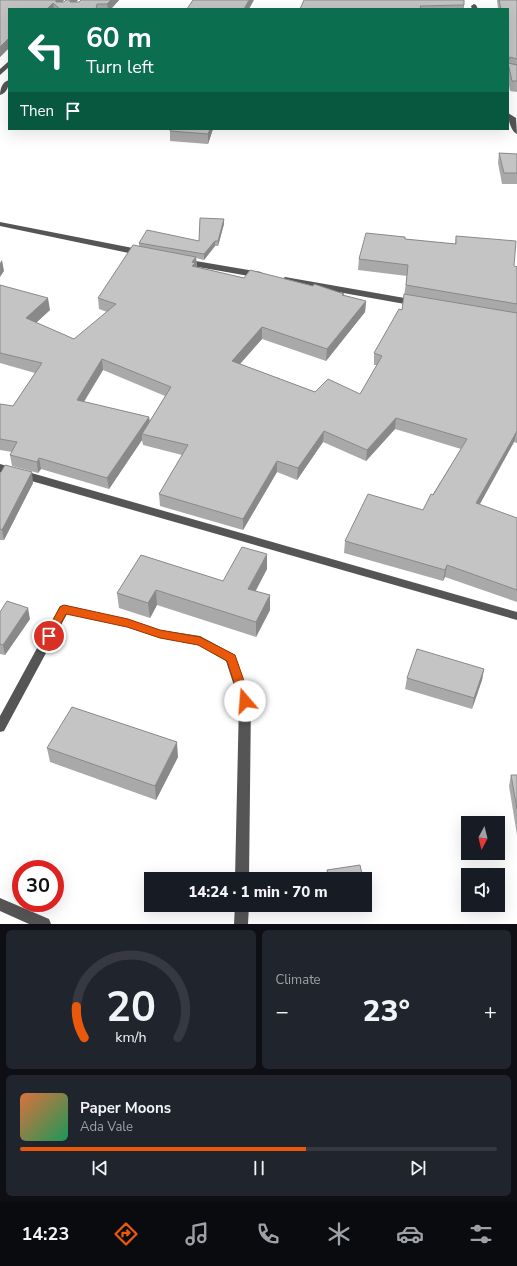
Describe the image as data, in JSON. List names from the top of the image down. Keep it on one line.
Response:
{"north":"bottom","page":{"turn":["60 m","Turn left"],"then":"Then","limit":"30","trip":"14:24 · 1 min · 70 m","tile":"Climate","heat":["−","23°","+"],"song":["Paper Moons","Ada Vale"],"tabs":"14:23","gauge":["20","km/h"]}}
